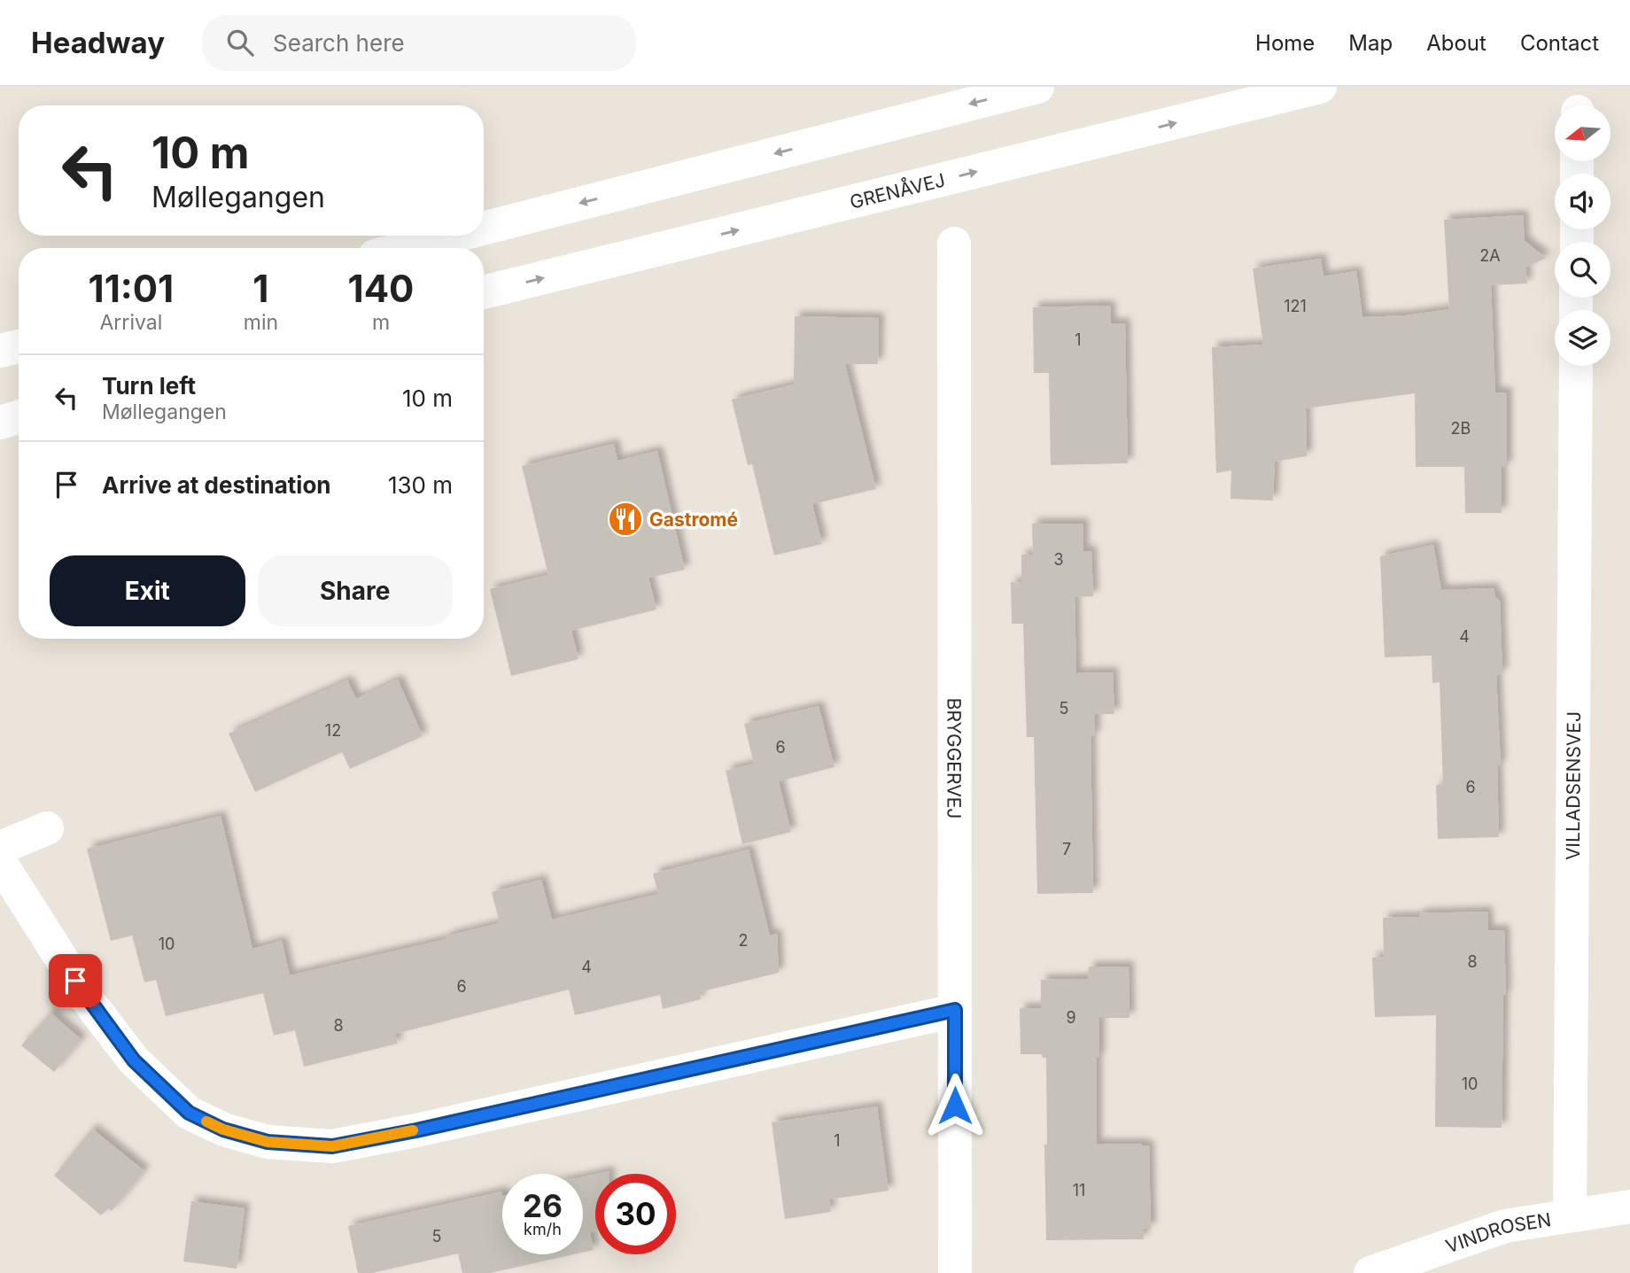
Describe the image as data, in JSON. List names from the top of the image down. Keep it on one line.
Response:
{"streets":{"street":["GRENÅVEJ","BRYGGERVEJ","VILLADSENSVEJ","VINDROSEN"]},"crossings":[["VILLADSENSVEJ","VINDROSEN"]],"places":{"restaurant":["Gastromé"]},"house_numbers":["2A","121","1","2B","3","4","5","12","6","6","7","2","10","8","4","6","9","8","10","1","11","5"],"north":"left","page":{"header":"Headway","search":"Search here","nav":["Home","Map","About","Contact"],"turn":["10 m","Møllegangen"],"eta":["11:01","Arrival","1","min","140","m"],"list":[{"name":"Turn left","note":"Møllegangen","value":"10 m"},{"name":"Arrive at destination","value":"130 m"}],"buttons":["Exit","Share"],"speed":"26 km/h","limit":"30"}}
